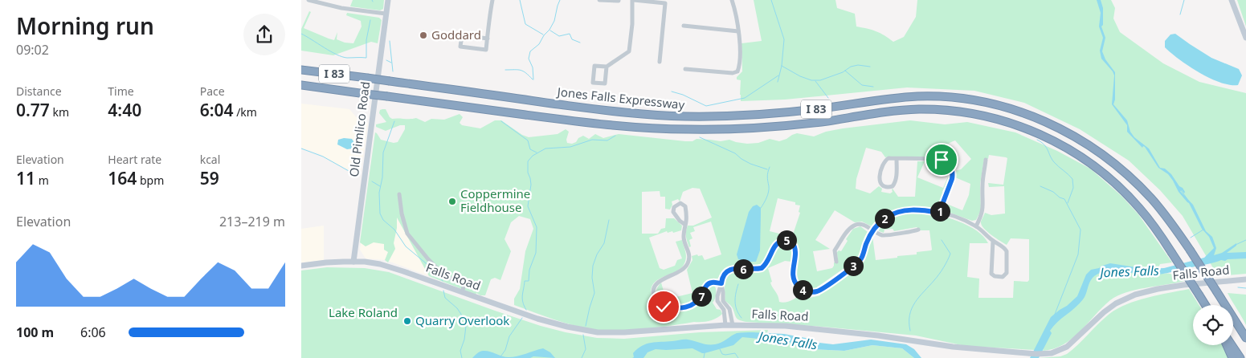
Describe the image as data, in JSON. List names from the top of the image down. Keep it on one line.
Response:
{"streets":{"highway":["I 83","Jones Falls Expressway"],"main road":["Old Pimlico Road","Falls Road"]},"crossings":[["Old Pimlico Road","Falls Road"]],"water":["Jones Falls"],"parks":["Lake Roland"],"places":["Goddard","Coppermine Fieldhouse","Quarry Overlook"],"page":{"heading":["Morning run","09:02"],"stats":[["Distance","0.77 km"],["Time","4:40"],["Pace","6:04 /km"],["Elevation","11 m"],["Heart rate","164 bpm"],["kcal","59"]],"pins":["1","2","5","3","6","4","7"],"chart":["Elevation","213–219 m"],"list":[{"name":"100 m","note":"6:06"}]}}
